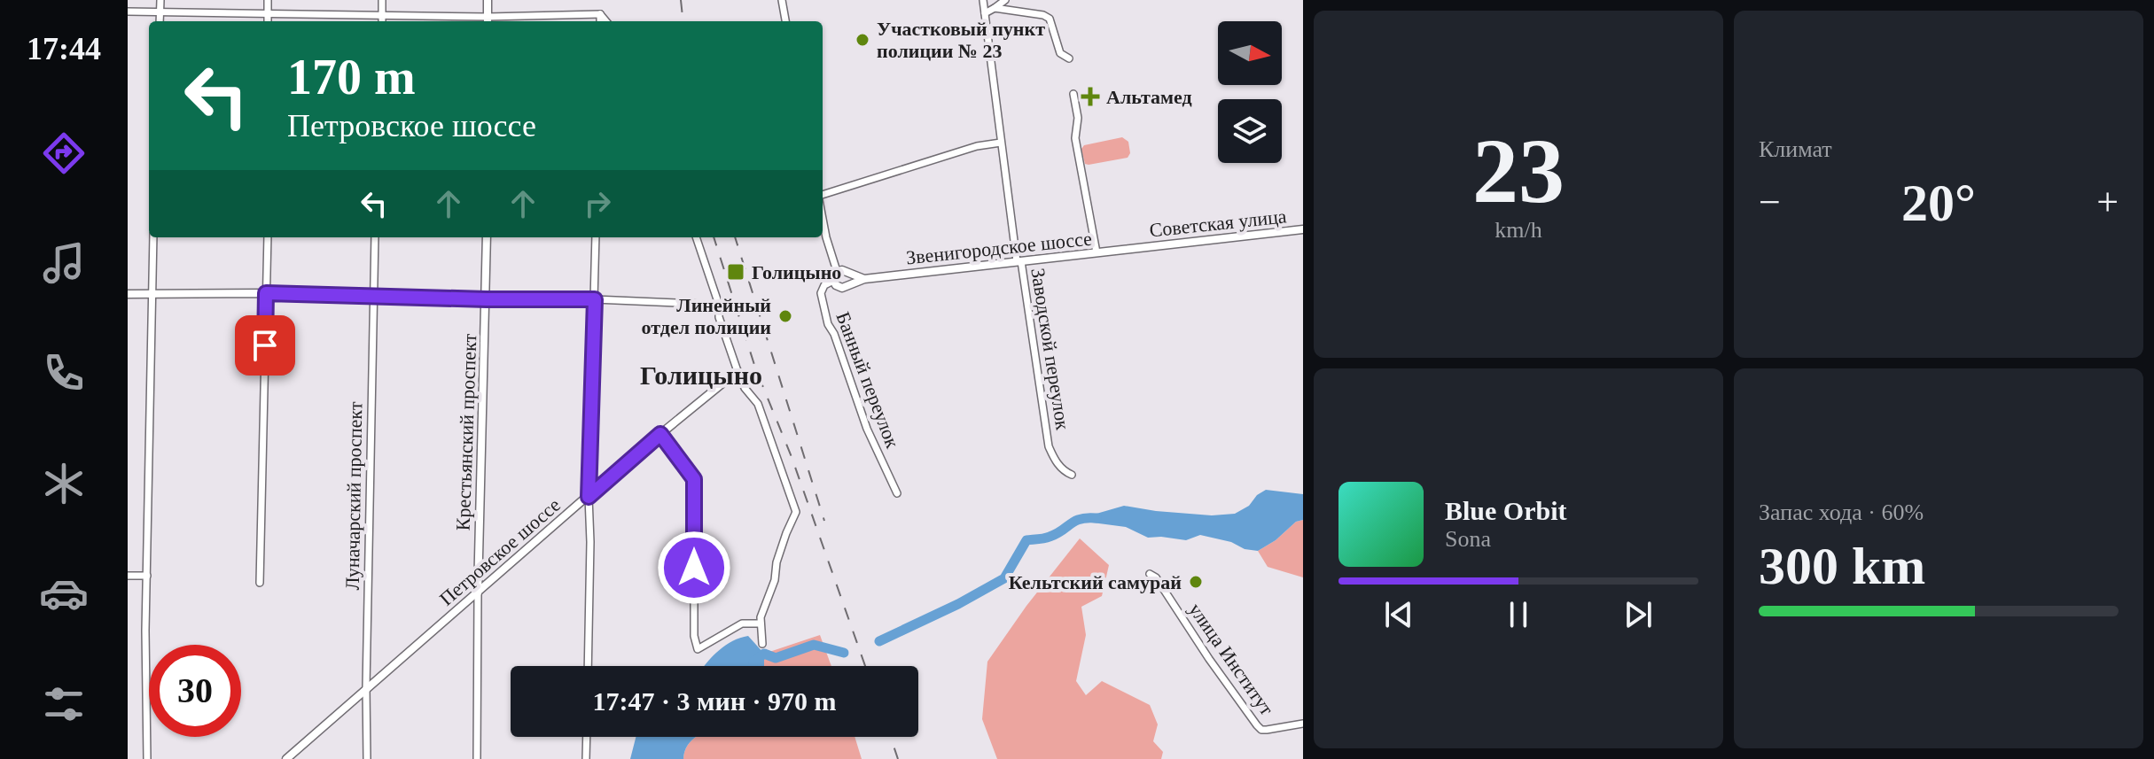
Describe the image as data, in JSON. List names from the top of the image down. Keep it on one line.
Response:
{"streets":{"street":["Советская улица","Звенигородское шоссе","Заводской переулок","Банный переулок","Крестьянский проспект","Луначарский проспект","Петровское шоссе","улица Институт"]},"crossings":[["Советская улица","Звенигородское шоссе"],["Звенигородское шоссе","Заводской переулок"],["Крестьянский проспект","Петровское шоссе"],["Луначарский проспект","Петровское шоссе"]],"districts":["Голицыно"],"places":{"other":["Участковый пункт полиции № 23","Линейный отдел полиции","Кельтский самурай"],"health":["Альтамед"],"transit":["Голицыно"]},"north":"right","page":{"tabs":"17:44","tile":[["23","km/h"],"Климат",["Запас хода · 60%","300 km"]],"turn":["170 m","Петровское шоссе"],"heat":["−","20°","+"],"song":["Blue Orbit","Sona"],"limit":"30","trip":"17:47 · 3 мин · 970 m"}}
